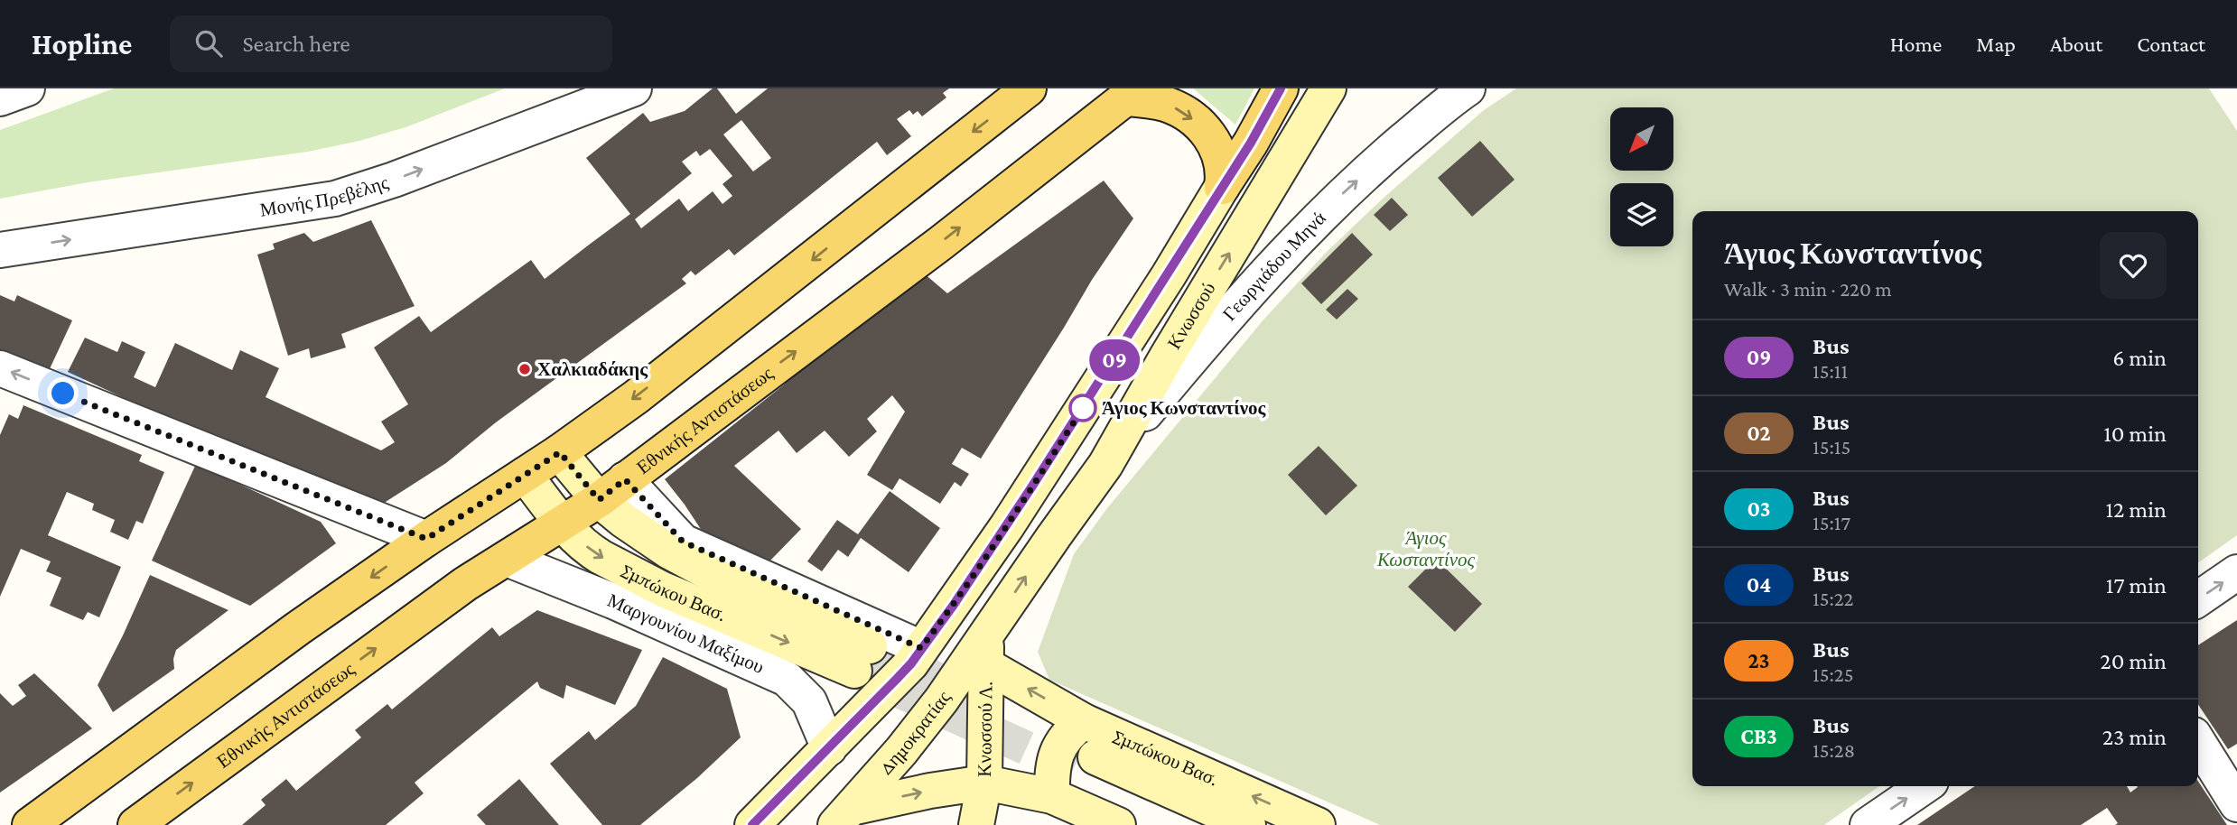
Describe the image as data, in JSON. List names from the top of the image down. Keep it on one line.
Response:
{"streets":{"main road":["Κνωσσού","Εθνικής Αντιστάσεως","Σμπώκου Βασ.","Κνωσσού Λ.","Δημοκρατίας"],"street":["Μονής Πρεβέλης","Γεωργιάδου Μηνά","Μαργουνίου Μαξίμου"]},"crossings":[["Γεωργιάδου Μηνά","Κνωσσού"],["Κνωσσού","Σμπώκου Βασ."],["Κνωσσού","Κνωσσού Λ."],["Κνωσσού","Δημοκρατίας"],["Εθνικής Αντιστάσεως","Σμπώκου Βασ."],["Εθνικής Αντιστάσεως","Μαργουνίου Μαξίμου"],["Σμπώκου Βασ.","Κνωσσού Λ."],["Σμπώκου Βασ.","Δημοκρατίας"],["Κνωσσού Λ.","Δημοκρατίας"]],"one_way":["Μονής Πρεβέλης","Γεωργιάδου Μηνά"],"parks":["Άγιος Κωσταντίνος"],"places":["Χαλκιαδάκης","Άγιος Κωνσταντίνος"],"lines":["bus line 09"],"north":"bottom left","page":{"header":"Hopline","search":"Search here","nav":["Home","Map","About","Contact"],"on_map":"09","heading":["Άγιος Κωνσταντίνος","Walk · 3 min · 220 m"],"list":[{"mark":"09","name":"Bus","note":"15:11","value":"6 min"},{"mark":"02","name":"Bus","note":"15:15","value":"10 min"},{"mark":"03","name":"Bus","note":"15:17","value":"12 min"},{"mark":"04","name":"Bus","note":"15:22","value":"17 min"},{"mark":"23","name":"Bus","note":"15:25","value":"20 min"},{"mark":"CB3","name":"Bus","note":"15:28","value":"23 min"}]}}
